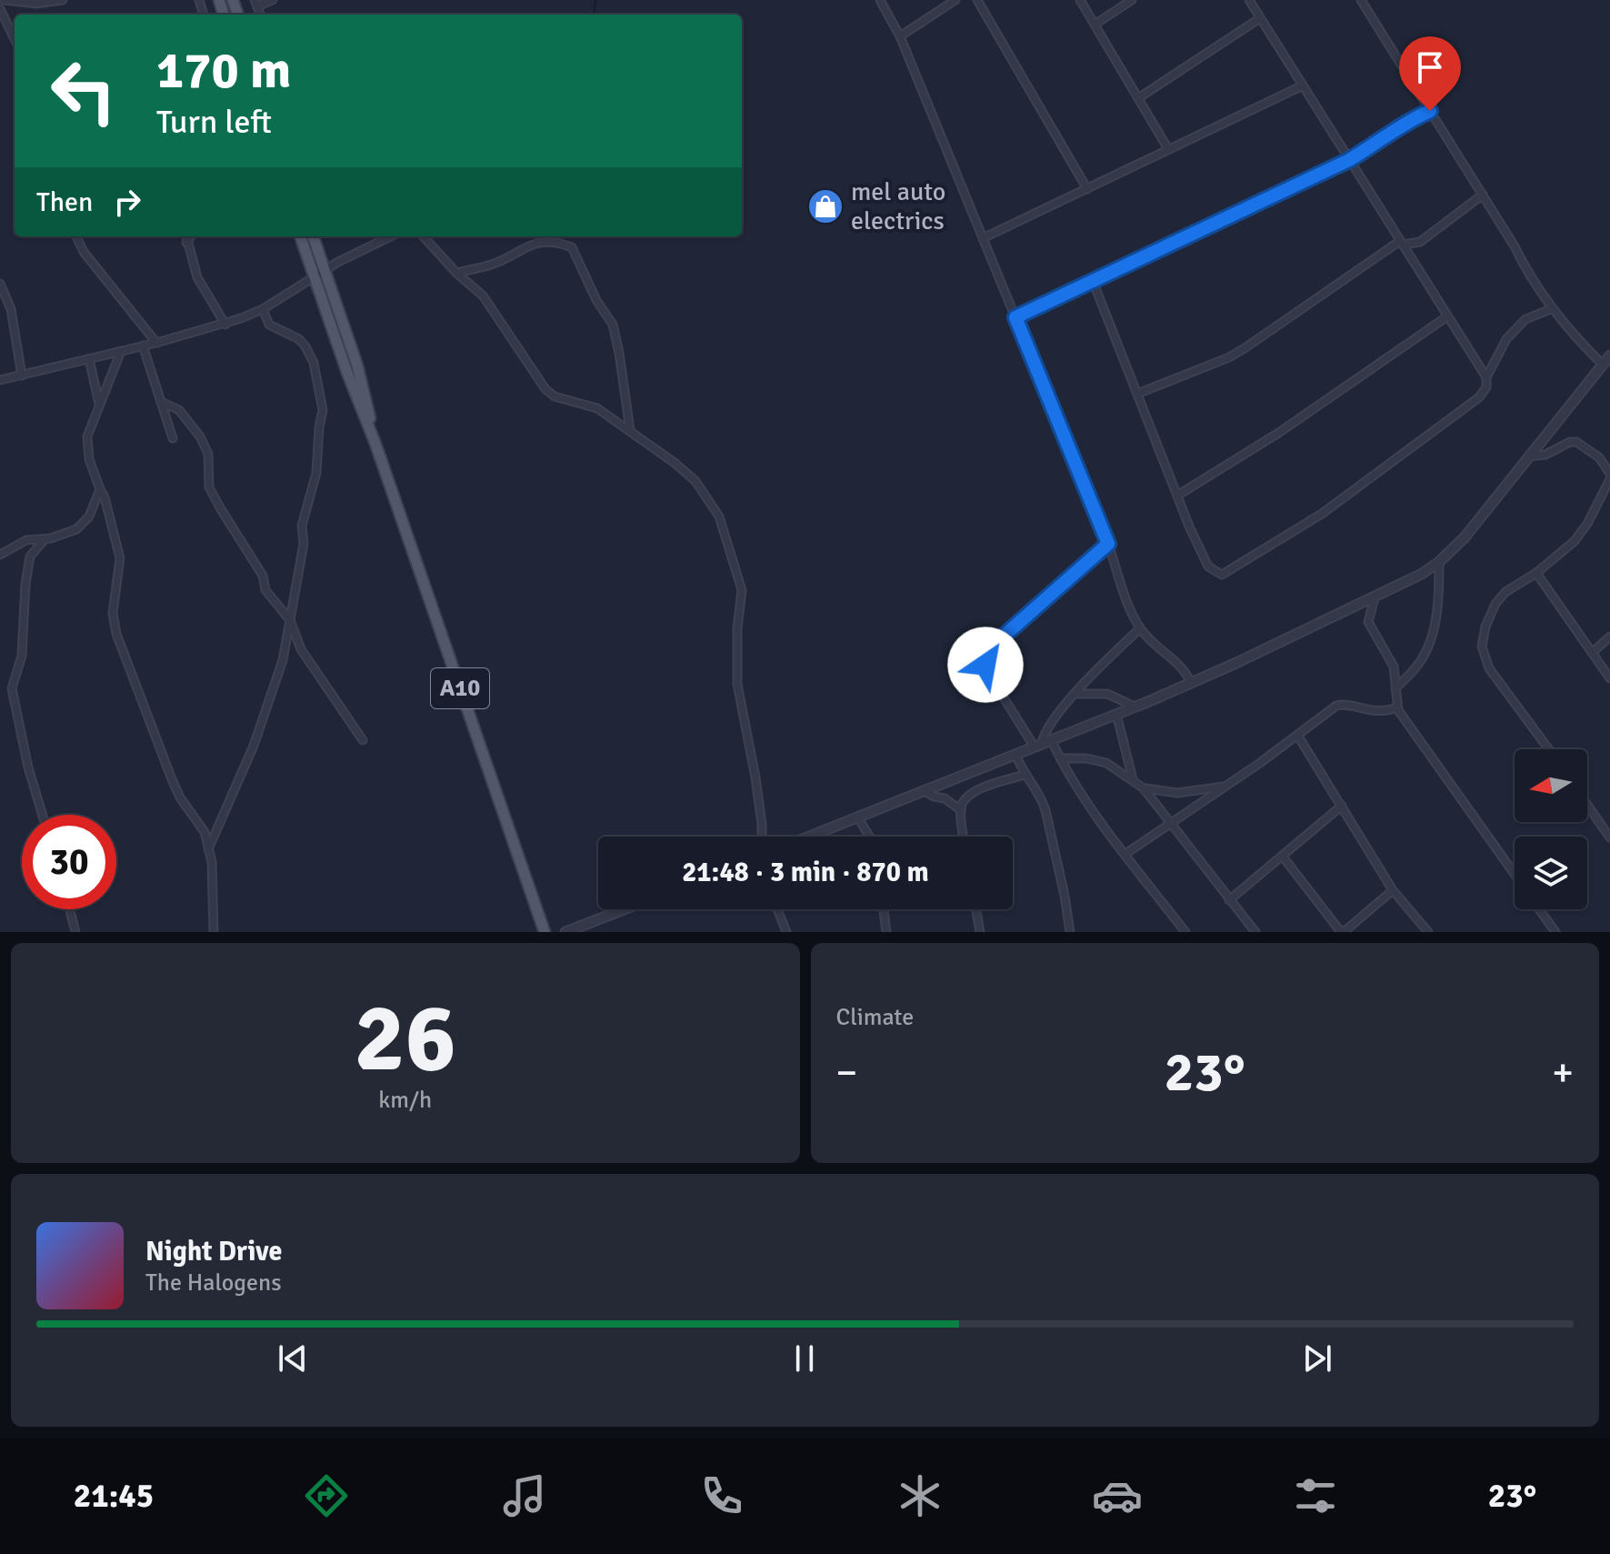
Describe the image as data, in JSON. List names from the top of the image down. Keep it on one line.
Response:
{"streets":{"main road":["A10"]},"places":{"shop":["mel auto electrics"]},"north":"left","page":{"turn":["170 m","Turn left"],"then":"Then","limit":"30","trip":"21:48 · 3 min · 870 m","tile":[["26","km/h"],"Climate"],"heat":["−","23°","+"],"song":["Night Drive","The Halogens"],"tabs":["21:45","23°"]}}
